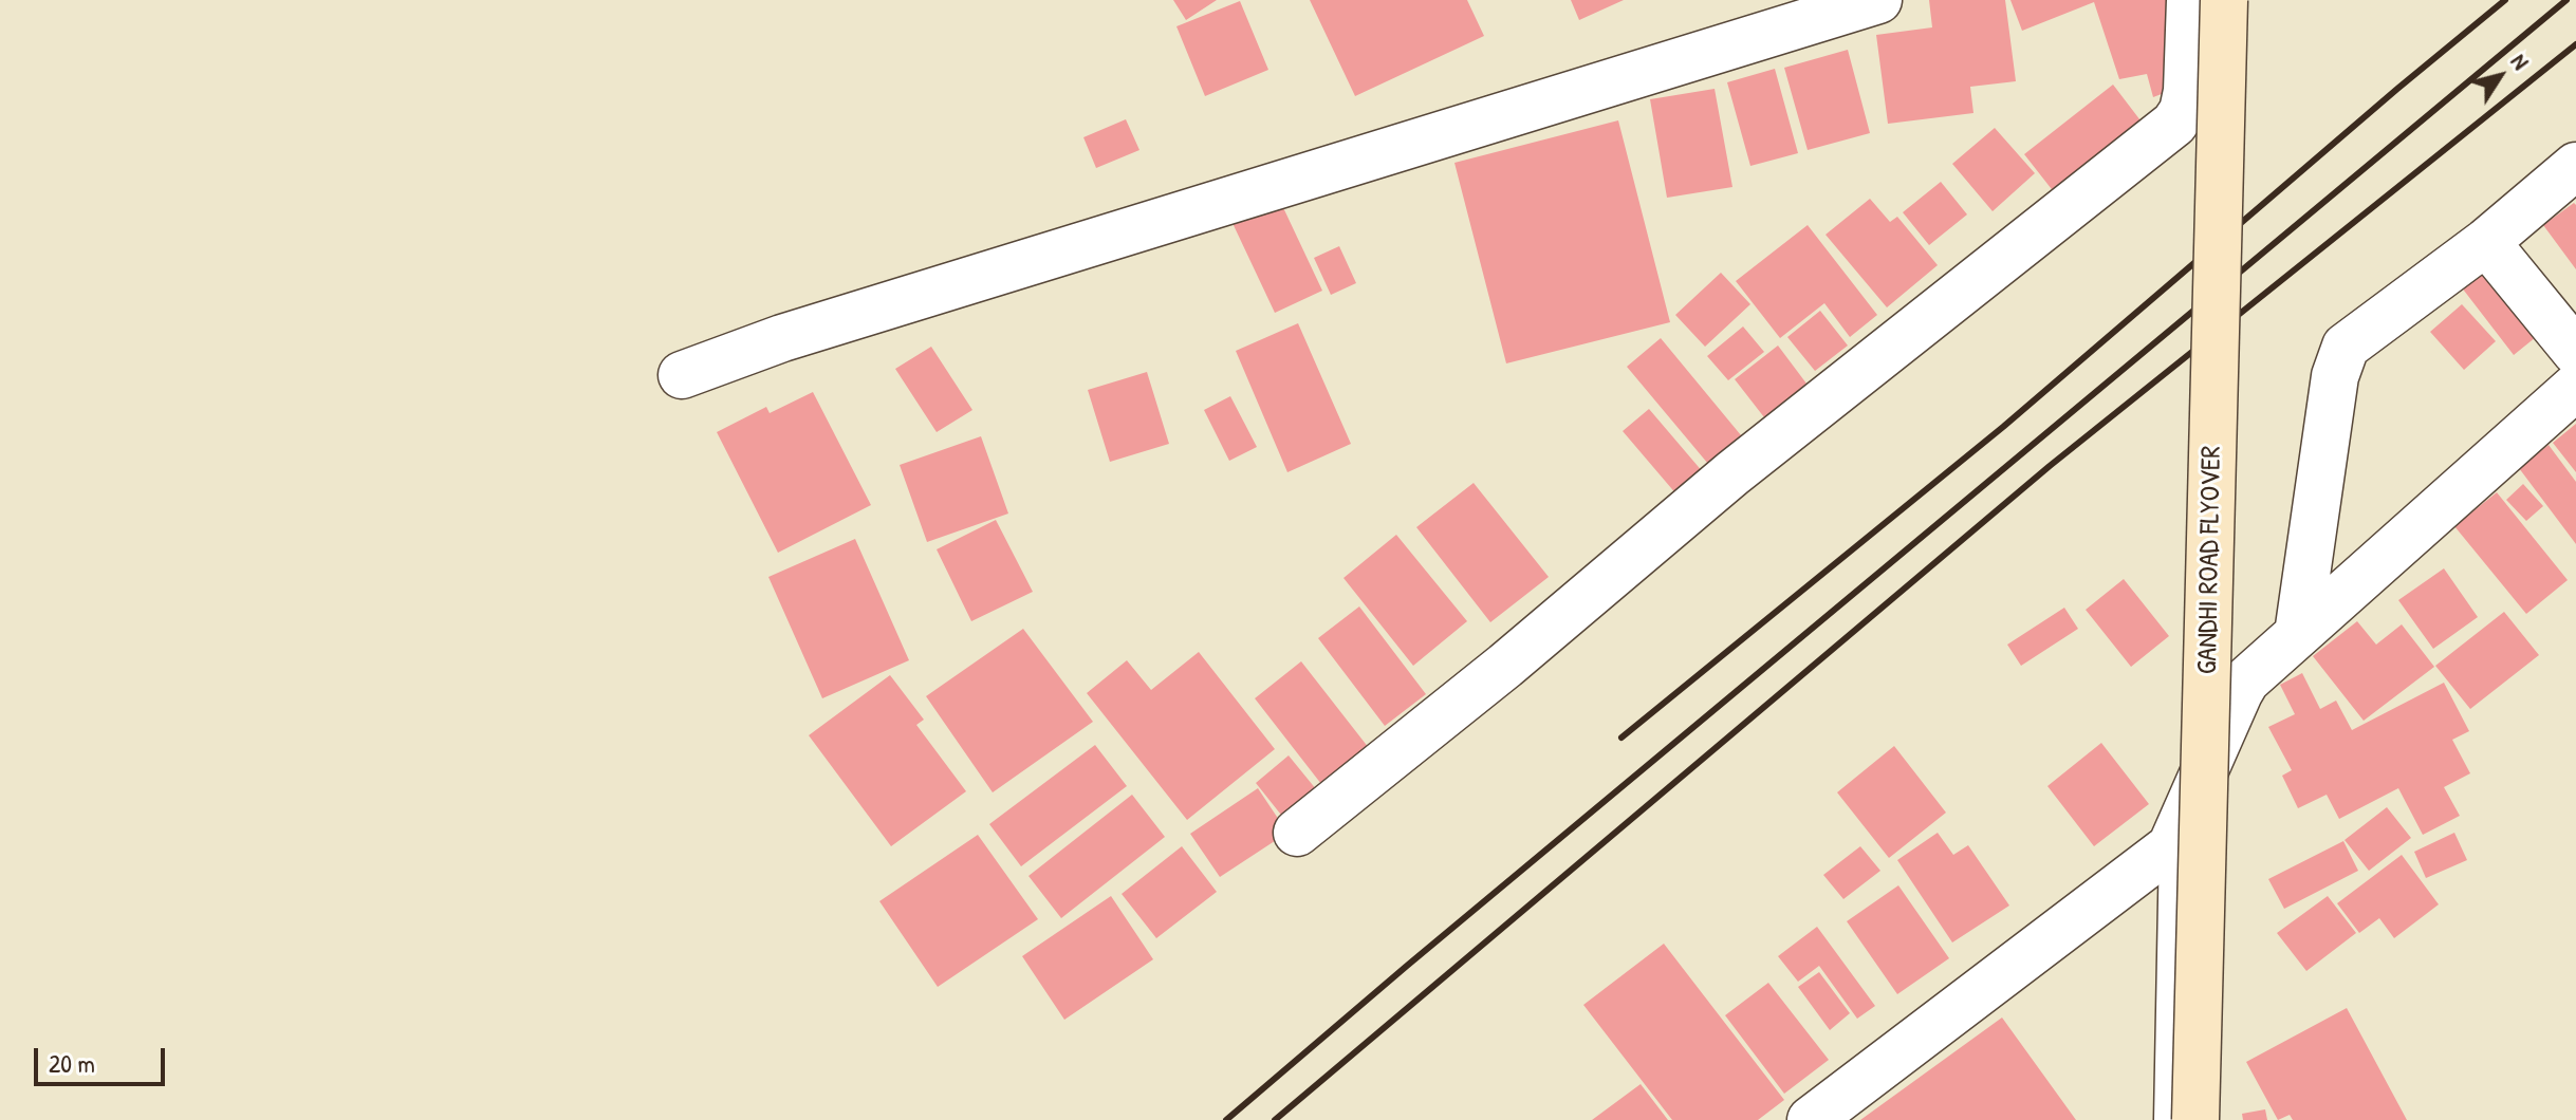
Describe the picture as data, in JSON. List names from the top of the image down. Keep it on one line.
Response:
{"streets":{"main road":["GANDHI ROAD FLYOVER"]},"scale_bar":"20 m","north":"top right"}
